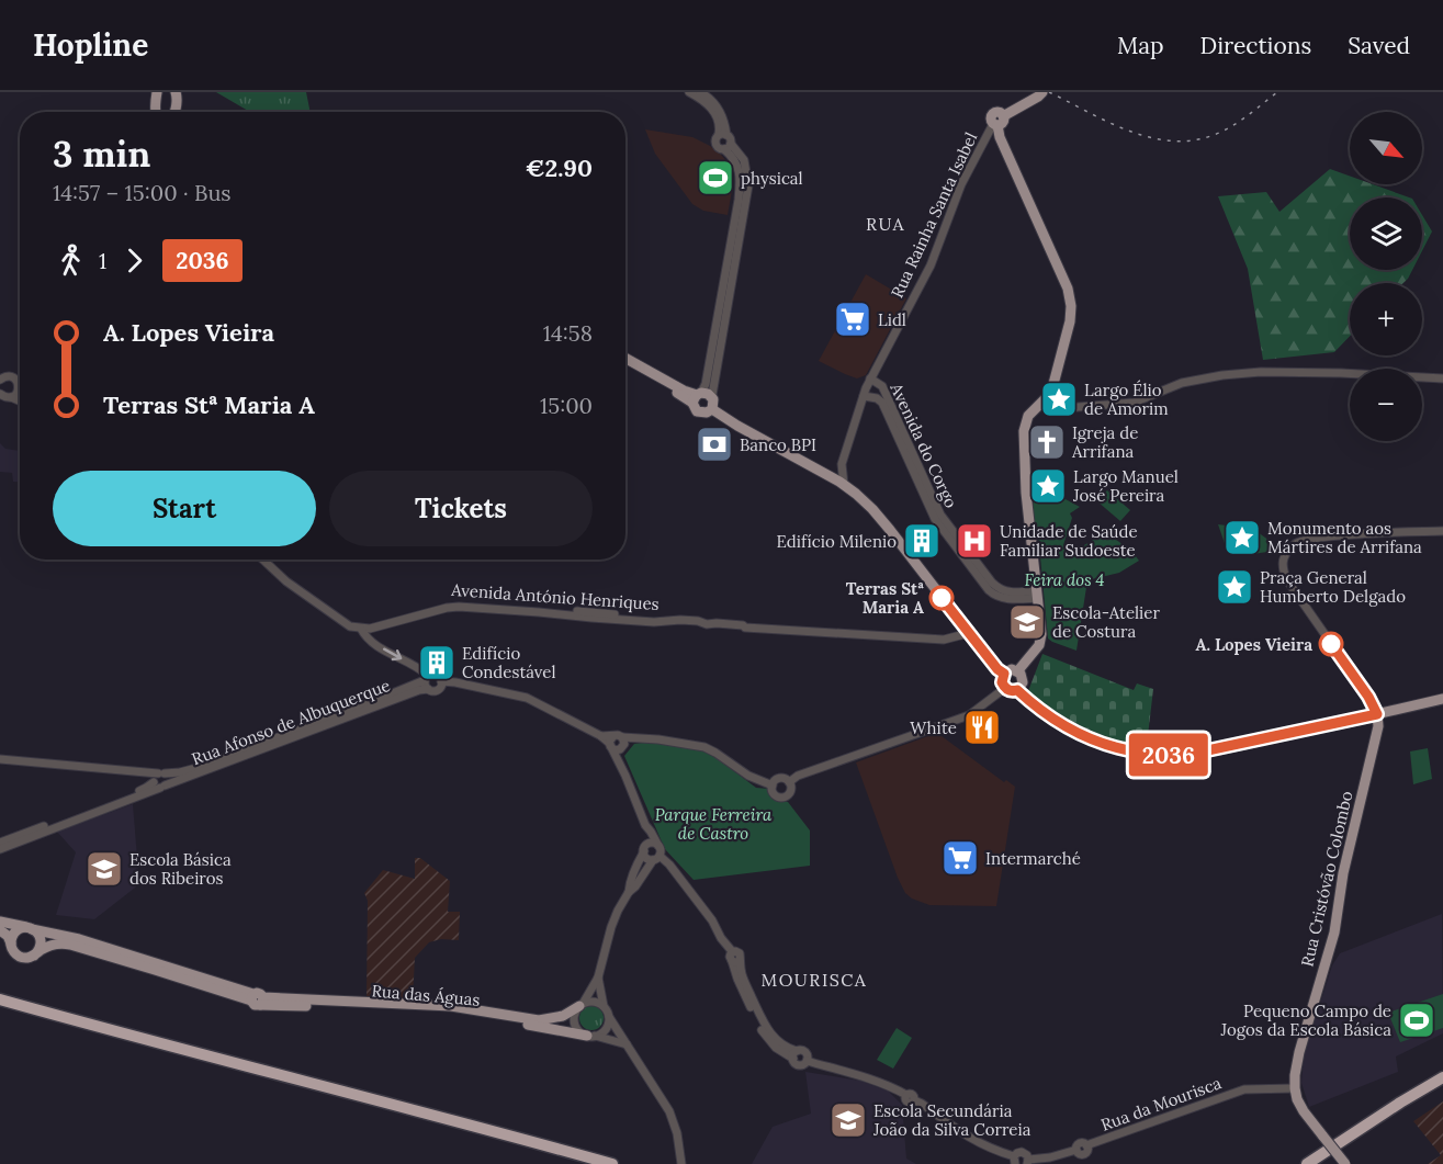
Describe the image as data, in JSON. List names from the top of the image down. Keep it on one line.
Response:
{"streets":{"main road":["Rua Cristóvão Colombo","Rua das Águas"],"street":["Rua Rainha Santa Isabel","Avenida do Corgo","Avenida António Henriques","Rua Afonso de Albuquerque","Rua da Mourisca"]},"crossings":[["Rua Rainha Santa Isabel","Avenida do Corgo"],["Rua Cristóvão Colombo","Rua da Mourisca"]],"districts":["RUA","MOURISCA"],"parks":["Feira dos 4","Parque Ferreira de Castro"],"places":{"sports":["physical","Pequeno Campo de Jogos da Escola Básica"],"supermarket":["Lidl","Intermarché"],"place":["Largo Élio de Amorim","Largo Manuel José Pereira","Monumento aos Mártires de Arrifana","Praça General Humberto Delgado"],"church":["Igreja de Arrifana"],"bank":["Banco BPI"],"building":["Edifício Milenio","Edifício Condestável"],"hospital":["Unidade de Saúde Familiar Sudoeste"],"other":["Terras Stª Maria A","A. Lopes Vieira"],"school or university":["Escola-Atelier de Costura","Escola Básica dos Ribeiros","Escola Secundária João da Silva Correia"],"restaurant":["White"]},"lines":["bus line 2036"],"north":"bottom right","page":{"header":"Hopline","nav":["Map","Directions","Saved"],"on_map":"2036","map_buttons":["+","−"],"heading":["3 min","14:57 – 15:00 · Bus","€2.90"],"legs":["1","2036"],"list":[{"name":"A. Lopes Vieira","value":"14:58"},{"name":"Terras Stª Maria A","value":"15:00"}],"buttons":["Start","Tickets"]}}
